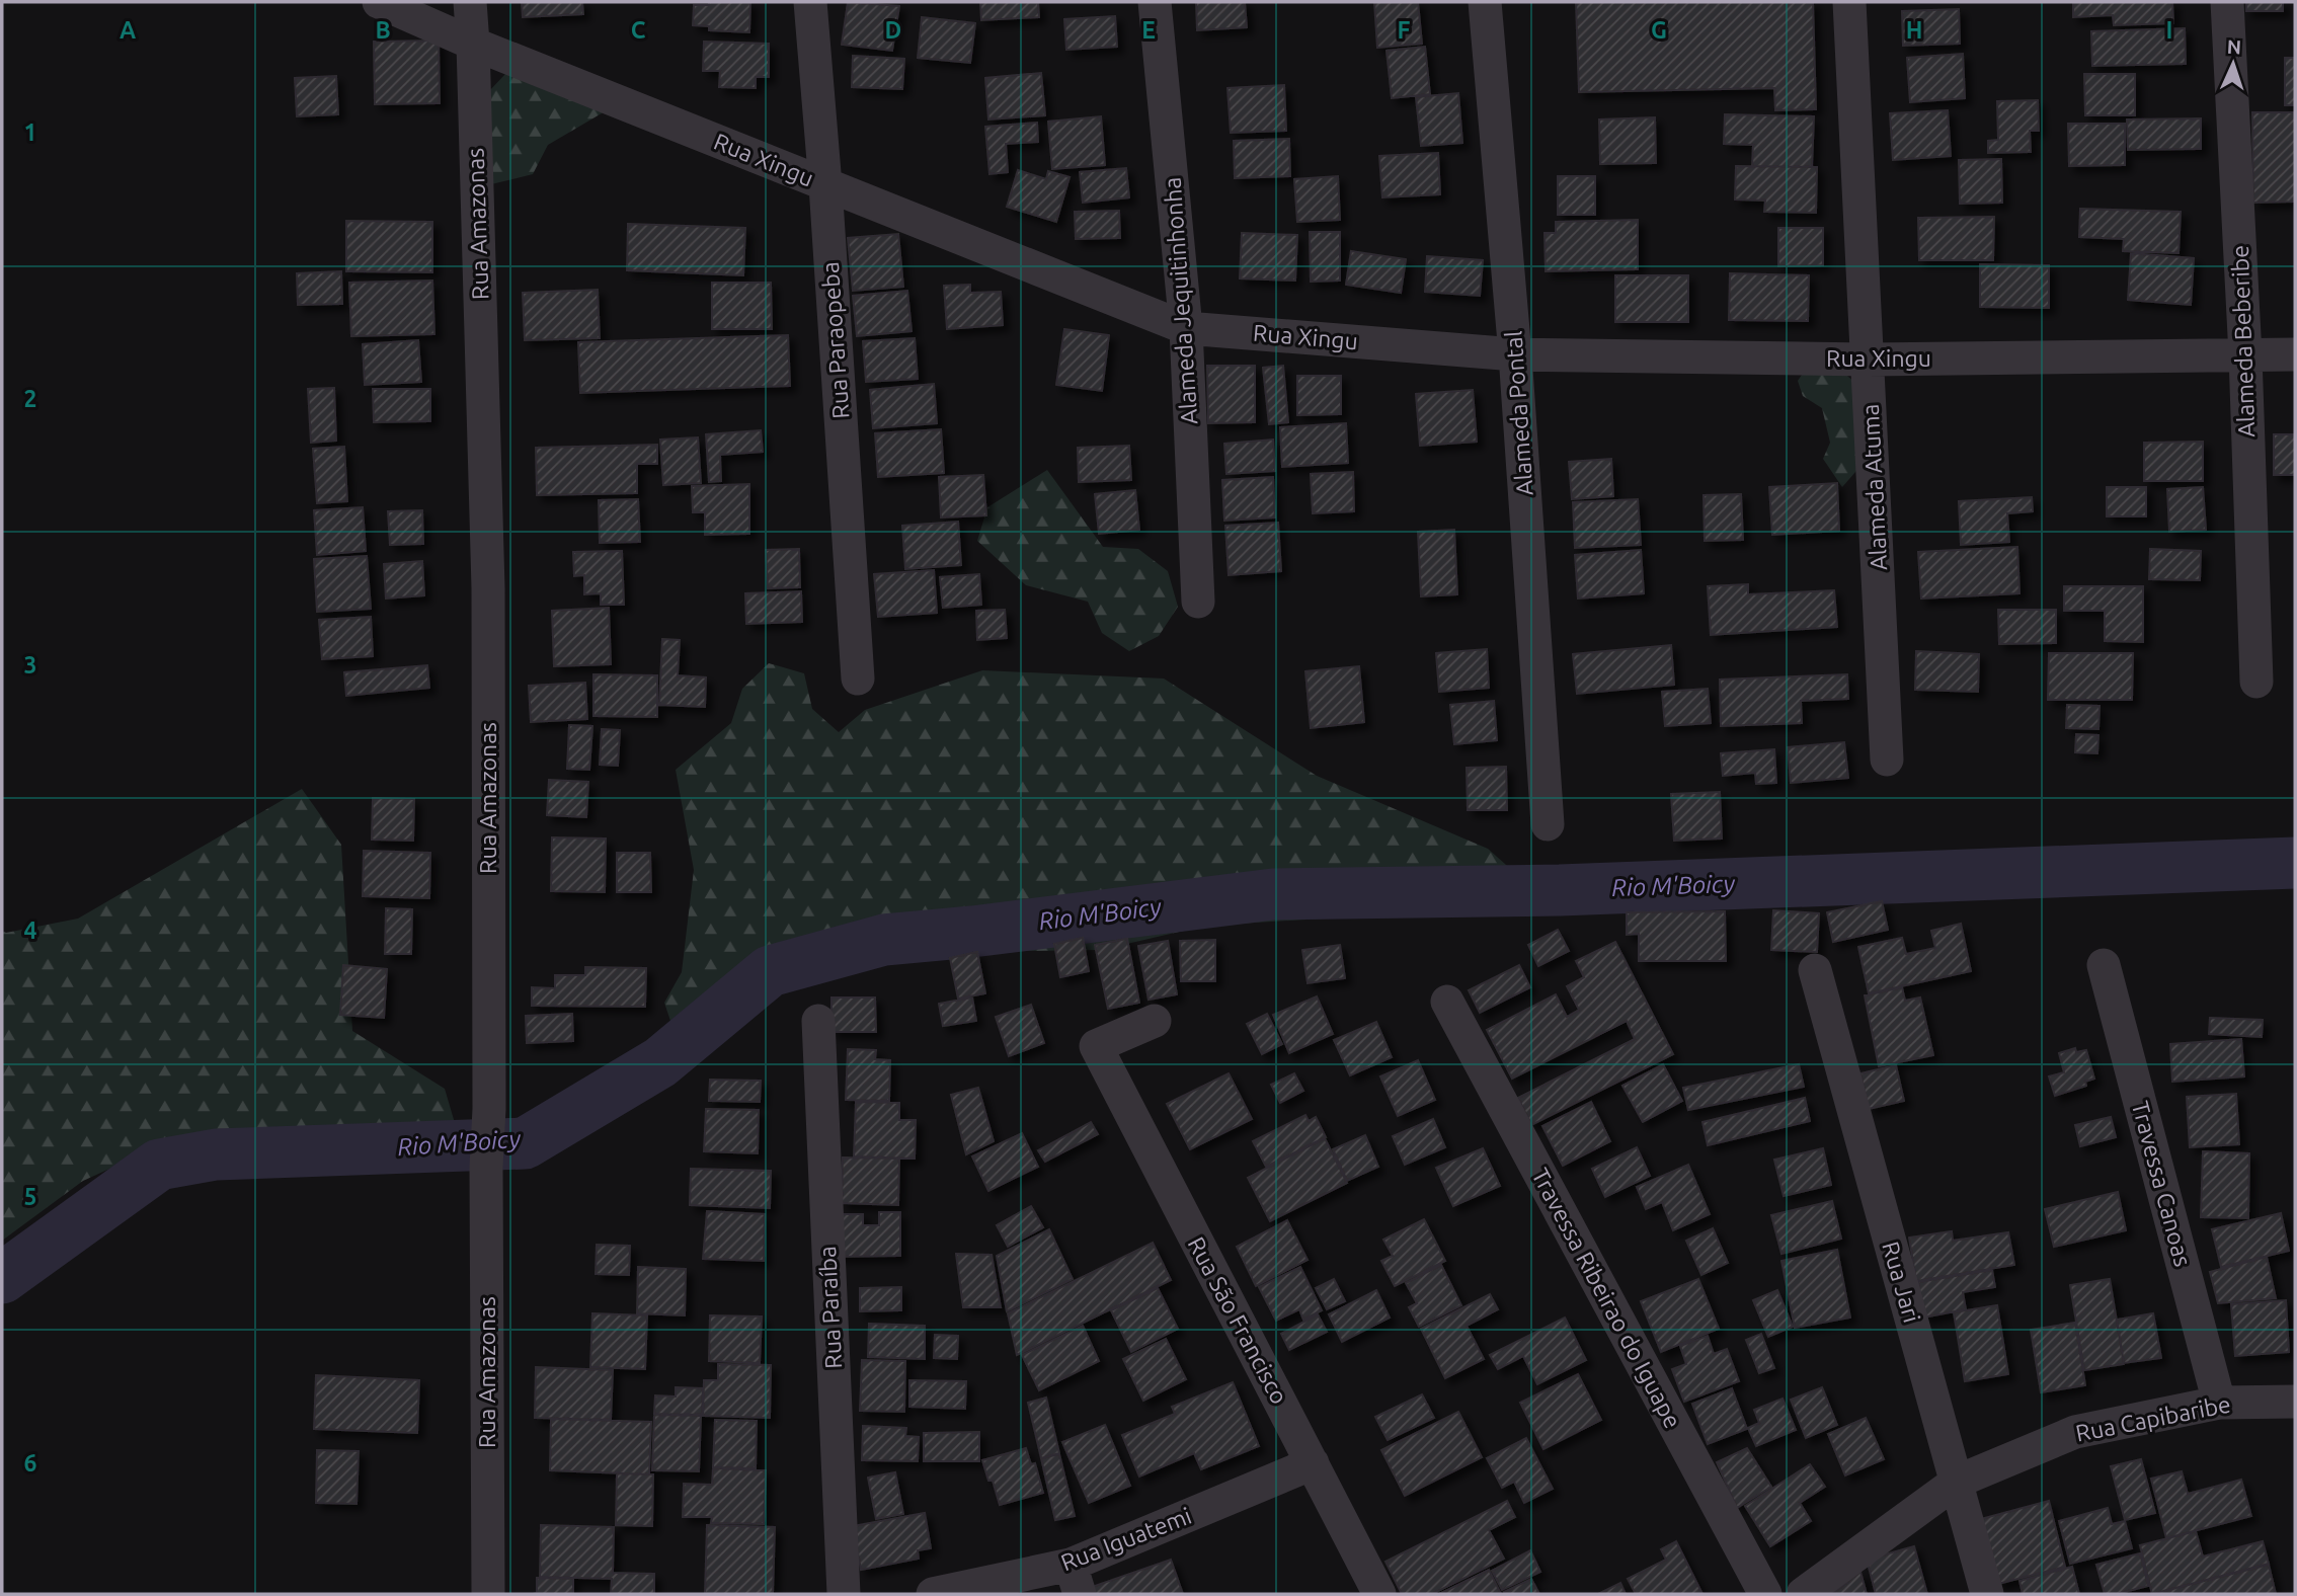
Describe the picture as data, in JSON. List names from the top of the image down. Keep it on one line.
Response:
{"streets":{"street":["Rua Xingu","Rua Amazonas","Alameda Jequitinhonha","Rua Paraopeba","Alameda Beberibe","Alameda Pontal","Alameda Atuma","Travessa Canoas","Rua Jari","Travessa Ribeirao do Iguape","Rua Paraíba","Rua São Francisco","Rua Capibaribe","Rua Iguatemi"]},"crossings":[["Rua Xingu","Rua Amazonas"],["Rua Xingu","Alameda Jequitinhonha"],["Rua Xingu","Rua Paraopeba"],["Rua Xingu","Alameda Beberibe"],["Rua Xingu","Alameda Pontal"],["Rua Xingu","Alameda Atuma"],["Travessa Canoas","Rua Capibaribe"],["Rua Jari","Rua Capibaribe"],["Rua São Francisco","Rua Iguatemi"]],"water":["Rio M'Boicy"],"north":"top","grid":{"columns":["A","B","C","D","E","F","G","H","I"],"rows":["1","2","3","4","5","6"]}}
